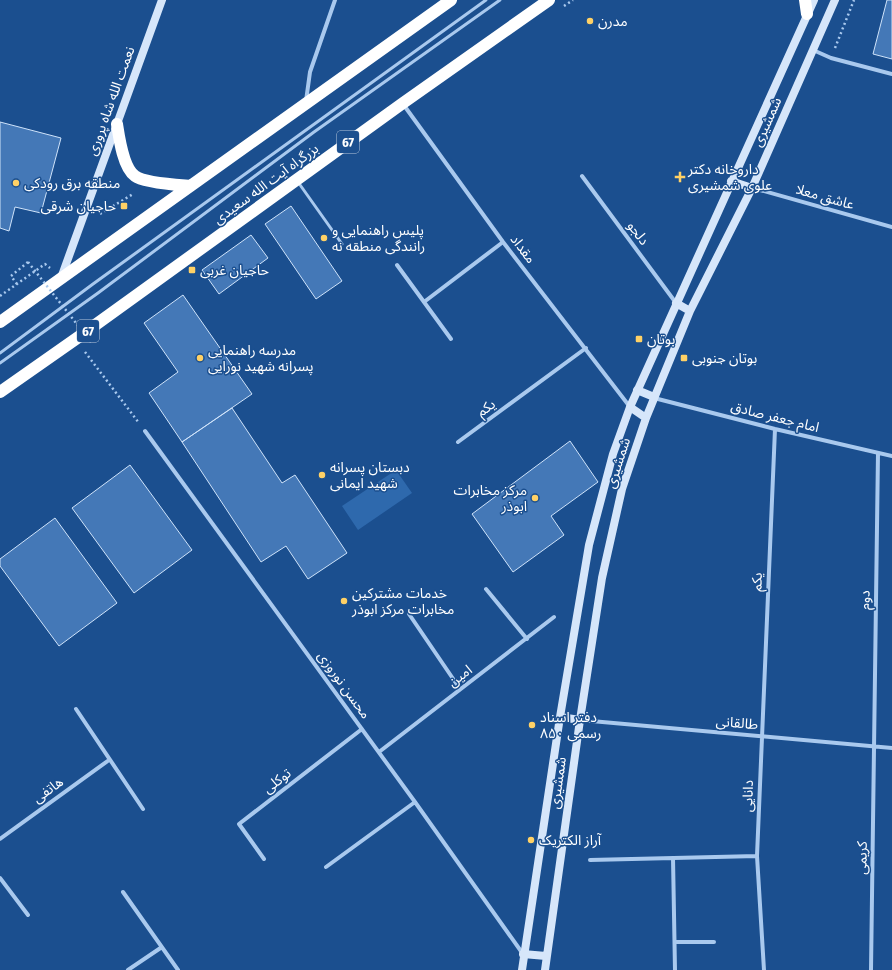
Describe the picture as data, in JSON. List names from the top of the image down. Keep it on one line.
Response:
{"streets":{"highway":["67","بزرگراه آیت الله سعیدی"],"main road":["نعمت الله شاه پروری","شمشیری"],"street":["عاشق معلا","دلجو","مقداد","یکم","امام جعفر صادق","دوم","امین","محسن نوروزی","طالقانی","توکلی","هاتفی","دانایی","کریمی"]},"crossings":[["شمشیری","عاشق معلا"],["شمشیری","دلجو"],["شمشیری","مقداد"],["شمشیری","امام جعفر صادق"],["شمشیری","محسن نوروزی"],["شمشیری","طالقانی"],["بزرگراه آیت الله سعیدی","مقداد"],["مقداد","یکم"],["یکم","امام جعفر صادق"],["یکم","طالقانی"],["یکم","دانایی"],["امام جعفر صادق","دوم"],["دوم","طالقانی"],["دوم","کریمی"],["امین","محسن نوروزی"],["محسن نوروزی","توکلی"],["طالقانی","دانایی"],["طالقانی","کریمی"]],"places":{"other":["مدرن","منطقه برق رودکی","پلیس راهنمایی و رانندگی منطقه نه","مدرسه راهنمایی پسرانه شهید نورایی","دبستان پسرانه شهید ایمانی","مرکز مخابرات ابوذر","خدمات مشترکین مخابرات مرکز ابوذر","دفتر اسناد رسمی ۸۵۰","آراز الکتریک"],"health":["داروخانه دکتر علوی شمشیری"],"transit":["حاجیان شرقی","حاجیان غربی","بوتان","بوتان جنوبی"]}}
